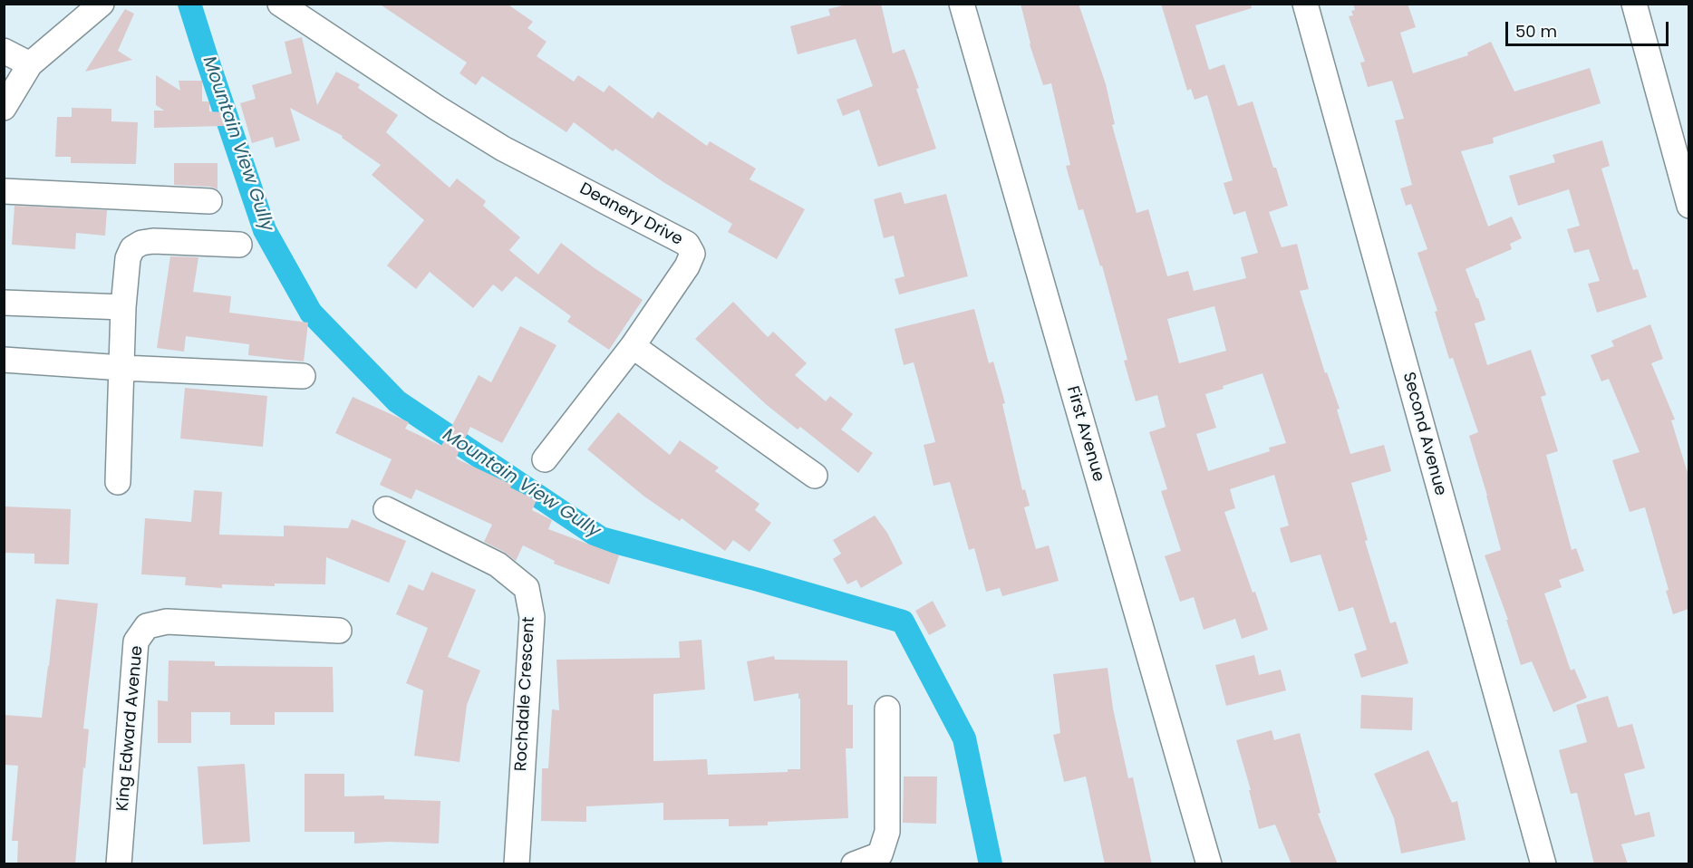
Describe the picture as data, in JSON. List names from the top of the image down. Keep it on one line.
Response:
{"streets":{"street":["Deanery Drive","First Avenue","Second Avenue","Rochdale Crescent","King Edward Avenue"]},"water":["Mountain View Gully"],"scale_bar":"50 m"}
